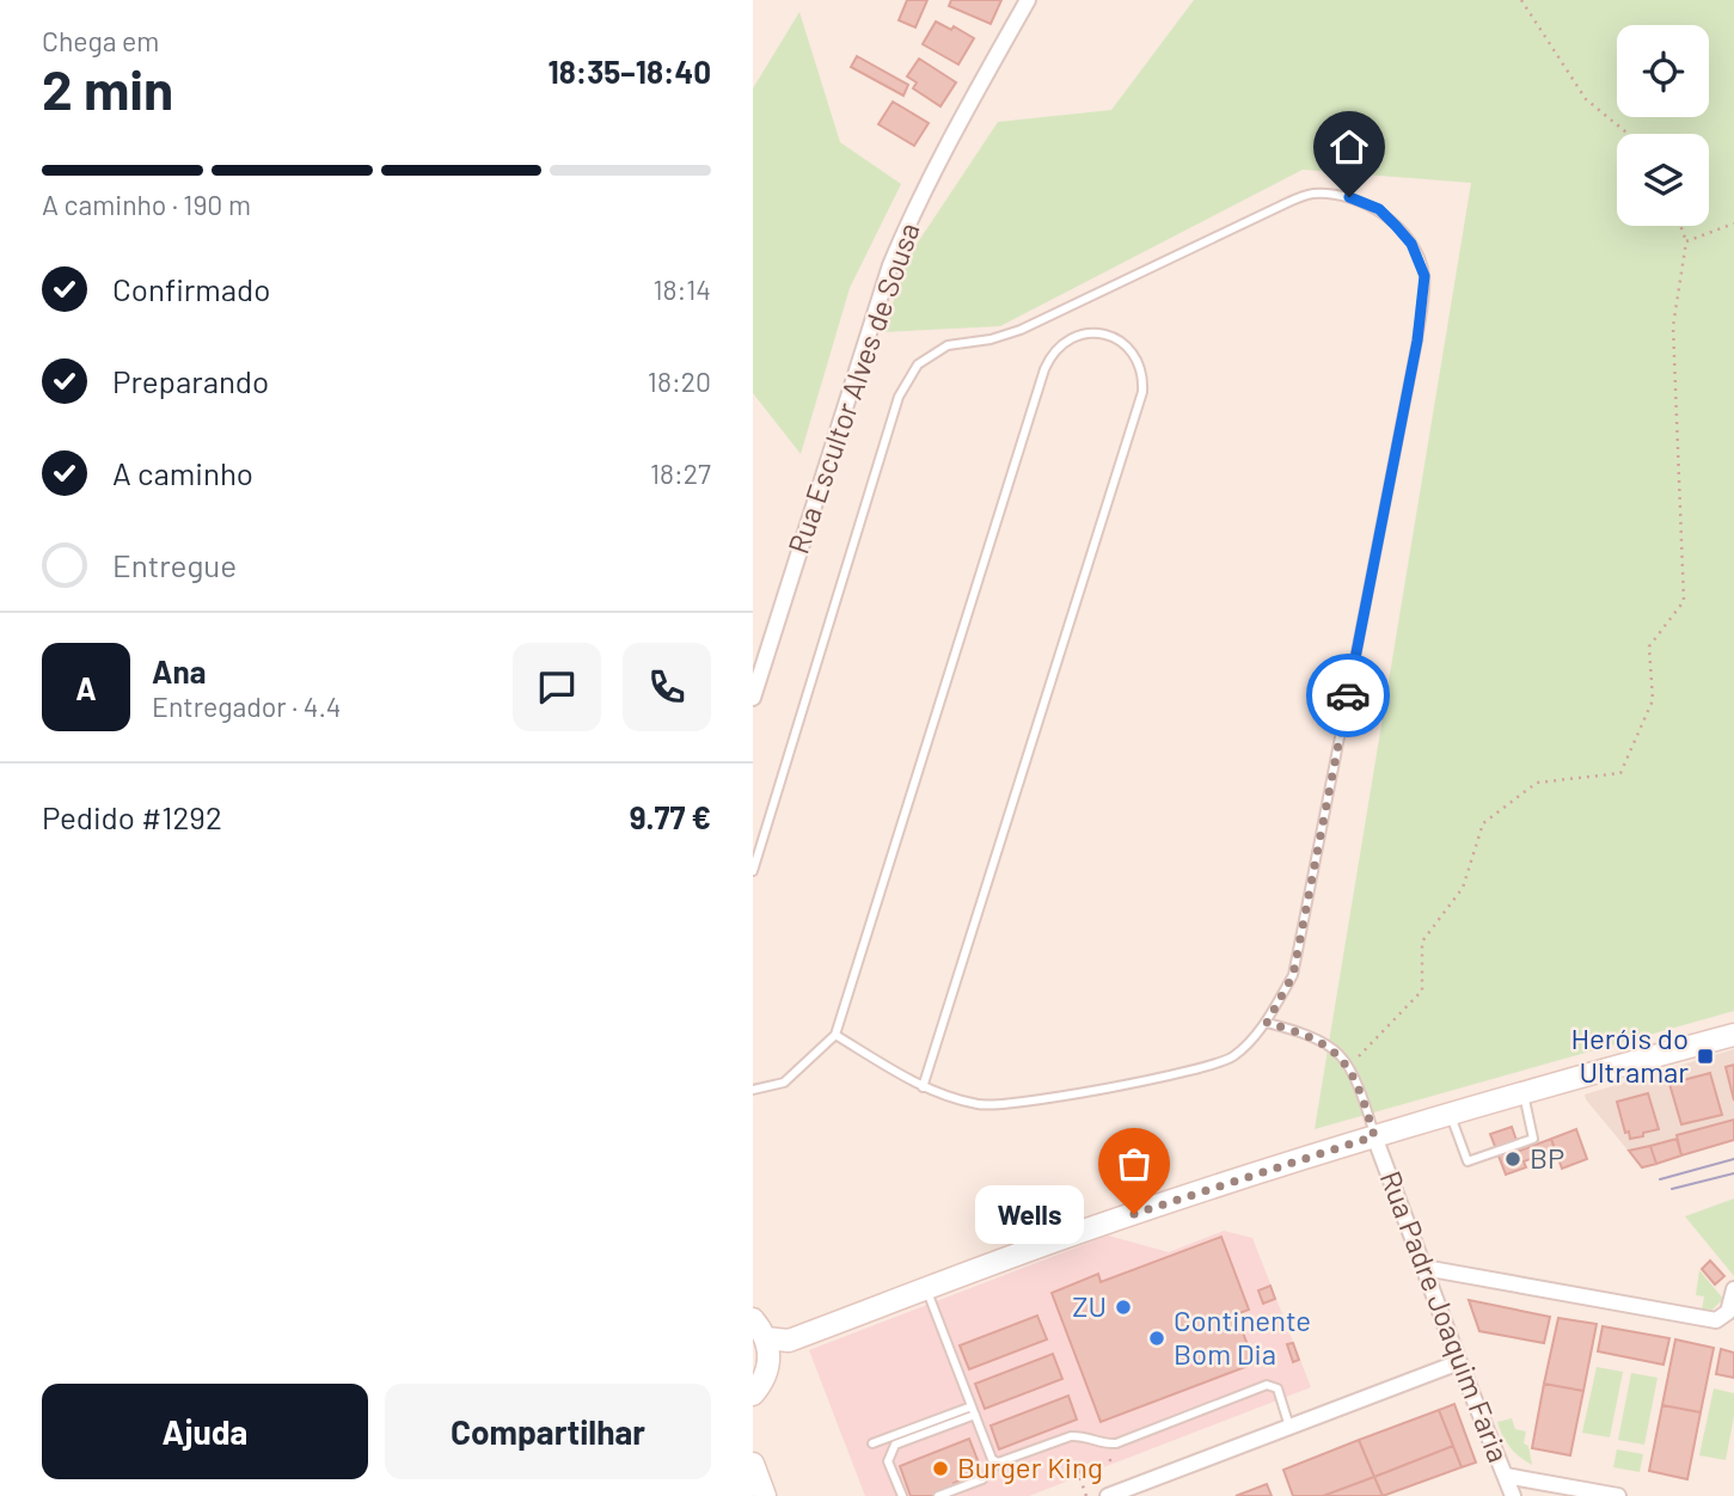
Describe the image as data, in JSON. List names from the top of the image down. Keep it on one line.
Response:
{"streets":{"street":["Rua Escultor Alves de Sousa","Rua Padre Joaquim Faria"]},"places":{"transit":["Heróis do Ultramar"],"other":["BP","Wells","ZU","Continente Bom Dia","Burger King"]},"page":{"heading":["2 min","Chega em","18:35–18:40"],"panel":["Ana","Entregador · 4.4","Pedido #1292","9.77 €"],"bar":"A caminho · 190 m","list":[["Confirmado","18:14"],["Preparando","18:20"],["A caminho","18:27"],"Entregue"],"round":"A","bubble":"Wells","buttons":["Ajuda","Compartilhar"]}}
